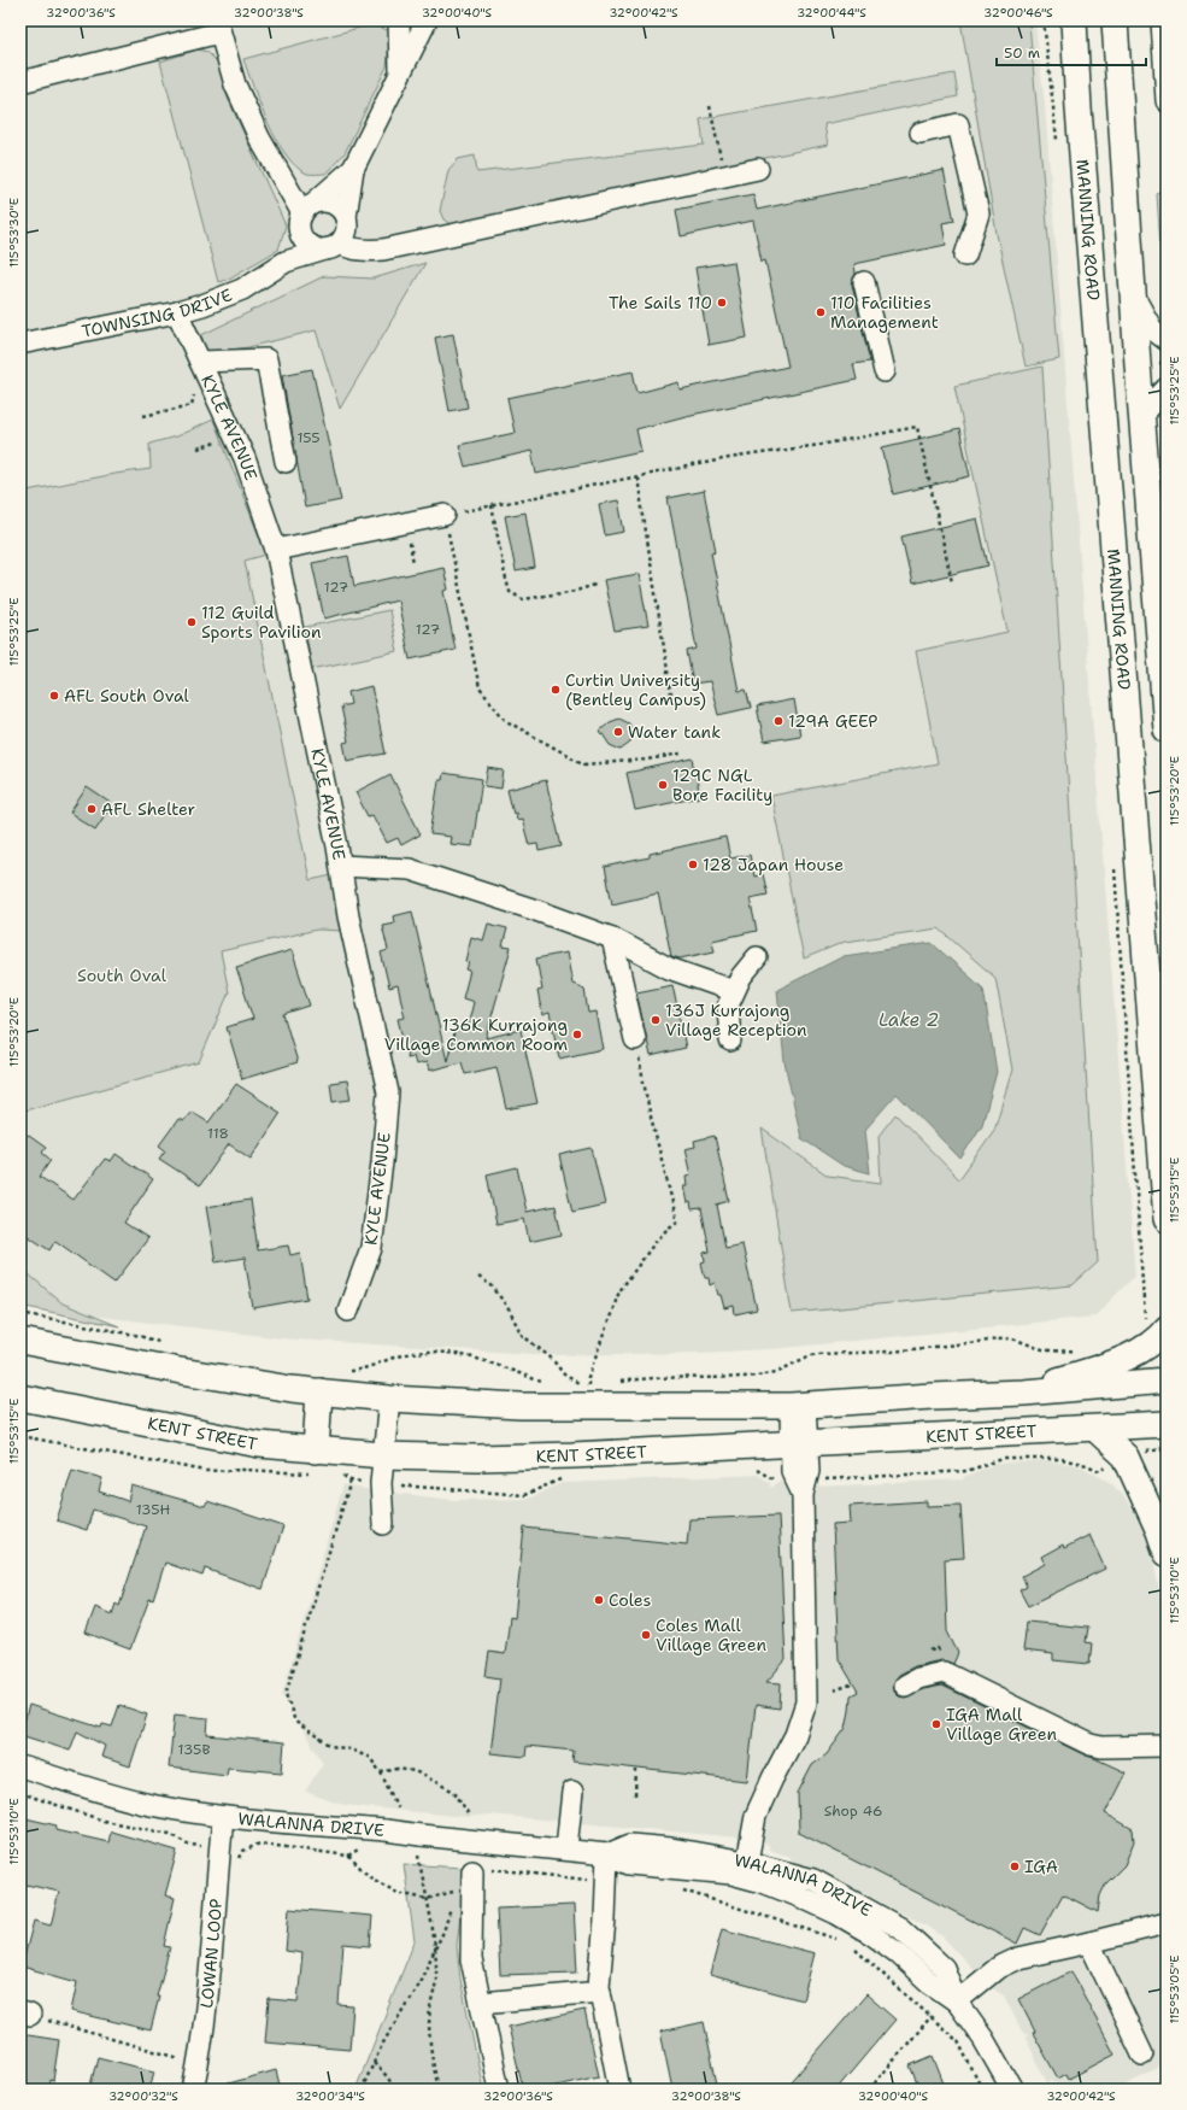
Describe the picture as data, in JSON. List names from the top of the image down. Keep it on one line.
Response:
{"streets":{"main road":["MANNING ROAD","KENT STREET"],"street":["TOWNSING DRIVE","KYLE AVENUE","WALANNA DRIVE","LOWAN LOOP"]},"crossings":[["TOWNSING DRIVE","KYLE AVENUE"],["WALANNA DRIVE","LOWAN LOOP"]],"water":["Lake 2"],"parks":["South Oval"],"places":["The Sails 110","110 Facilities Management","112 Guild Sports Pavilion","Curtin University (Bentley Campus)","AFL South Oval","129A GEEP","Water tank","129C NGL Bore Facility","AFL Shelter","128 Japan House","136J Kurrajong Village Reception","136K Kurrajong Village Common Room","Coles","Coles Mall Village Green","IGA Mall Village Green","IGA"],"house_numbers":["155","127","127","118","135H","135B","Shop 46"],"scale_bar":"50 m","coordinates":["32°00'36\"S","32°00'38\"S","32°00'40\"S","32°00'42\"S","32°00'44\"S","32°00'46\"S","115°53'30\"E","115°53'25\"E","115°53'20\"E","115°53'15\"E","115°53'10\"E","115°53'05\"E","32°00'32\"S","32°00'34\"S"]}
